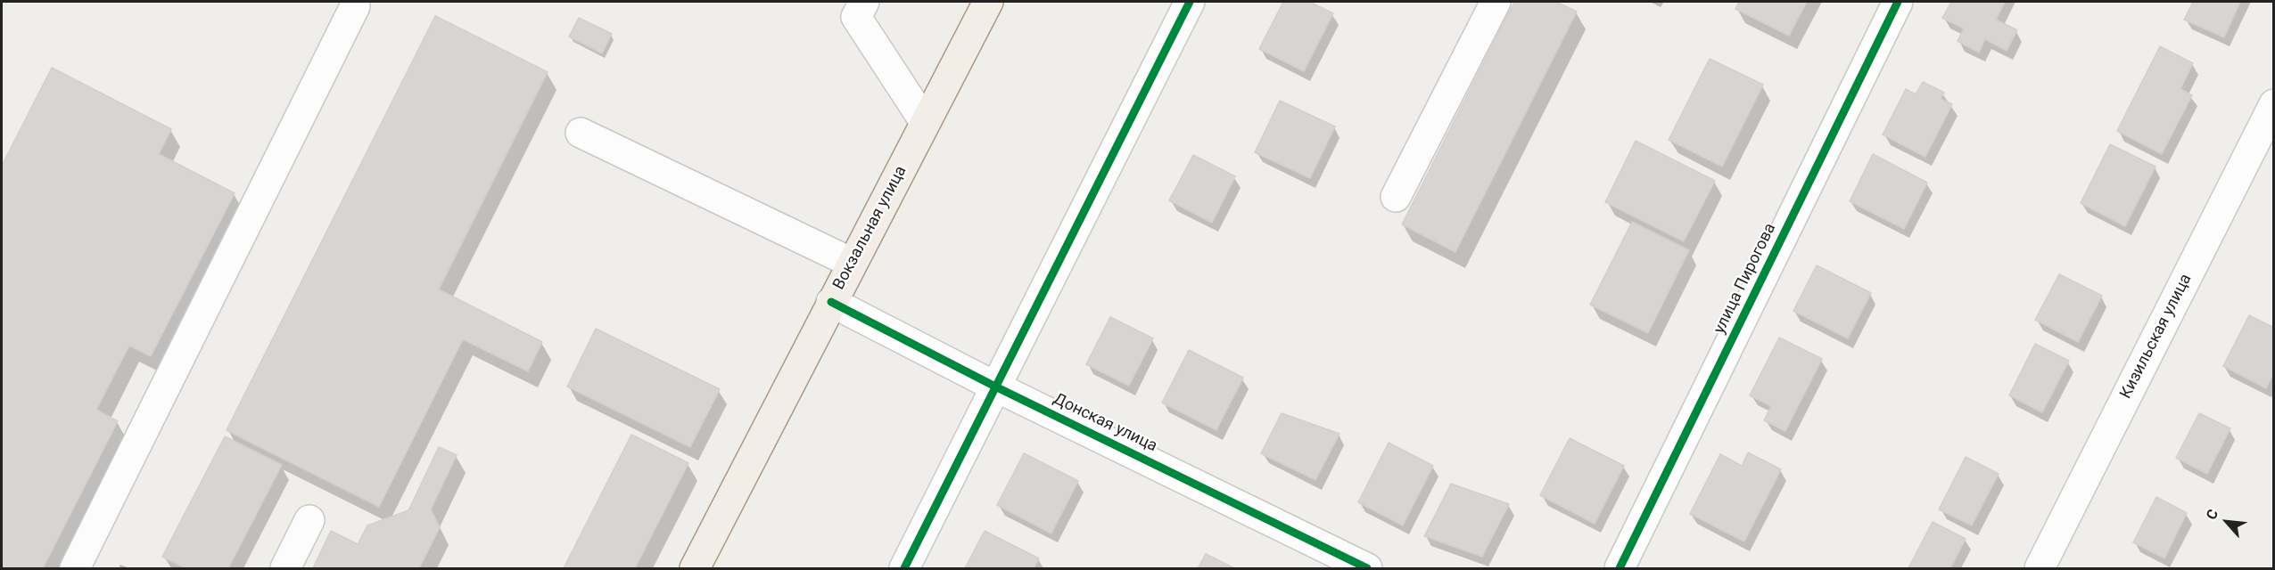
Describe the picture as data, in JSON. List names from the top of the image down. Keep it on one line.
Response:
{"streets":{"main road":["Вокзальная улица"],"street":["улица Пирогова","Кизильская улица","Донская улица"]},"crossings":[["Вокзальная улица","Донская улица"]],"north":"top left"}
